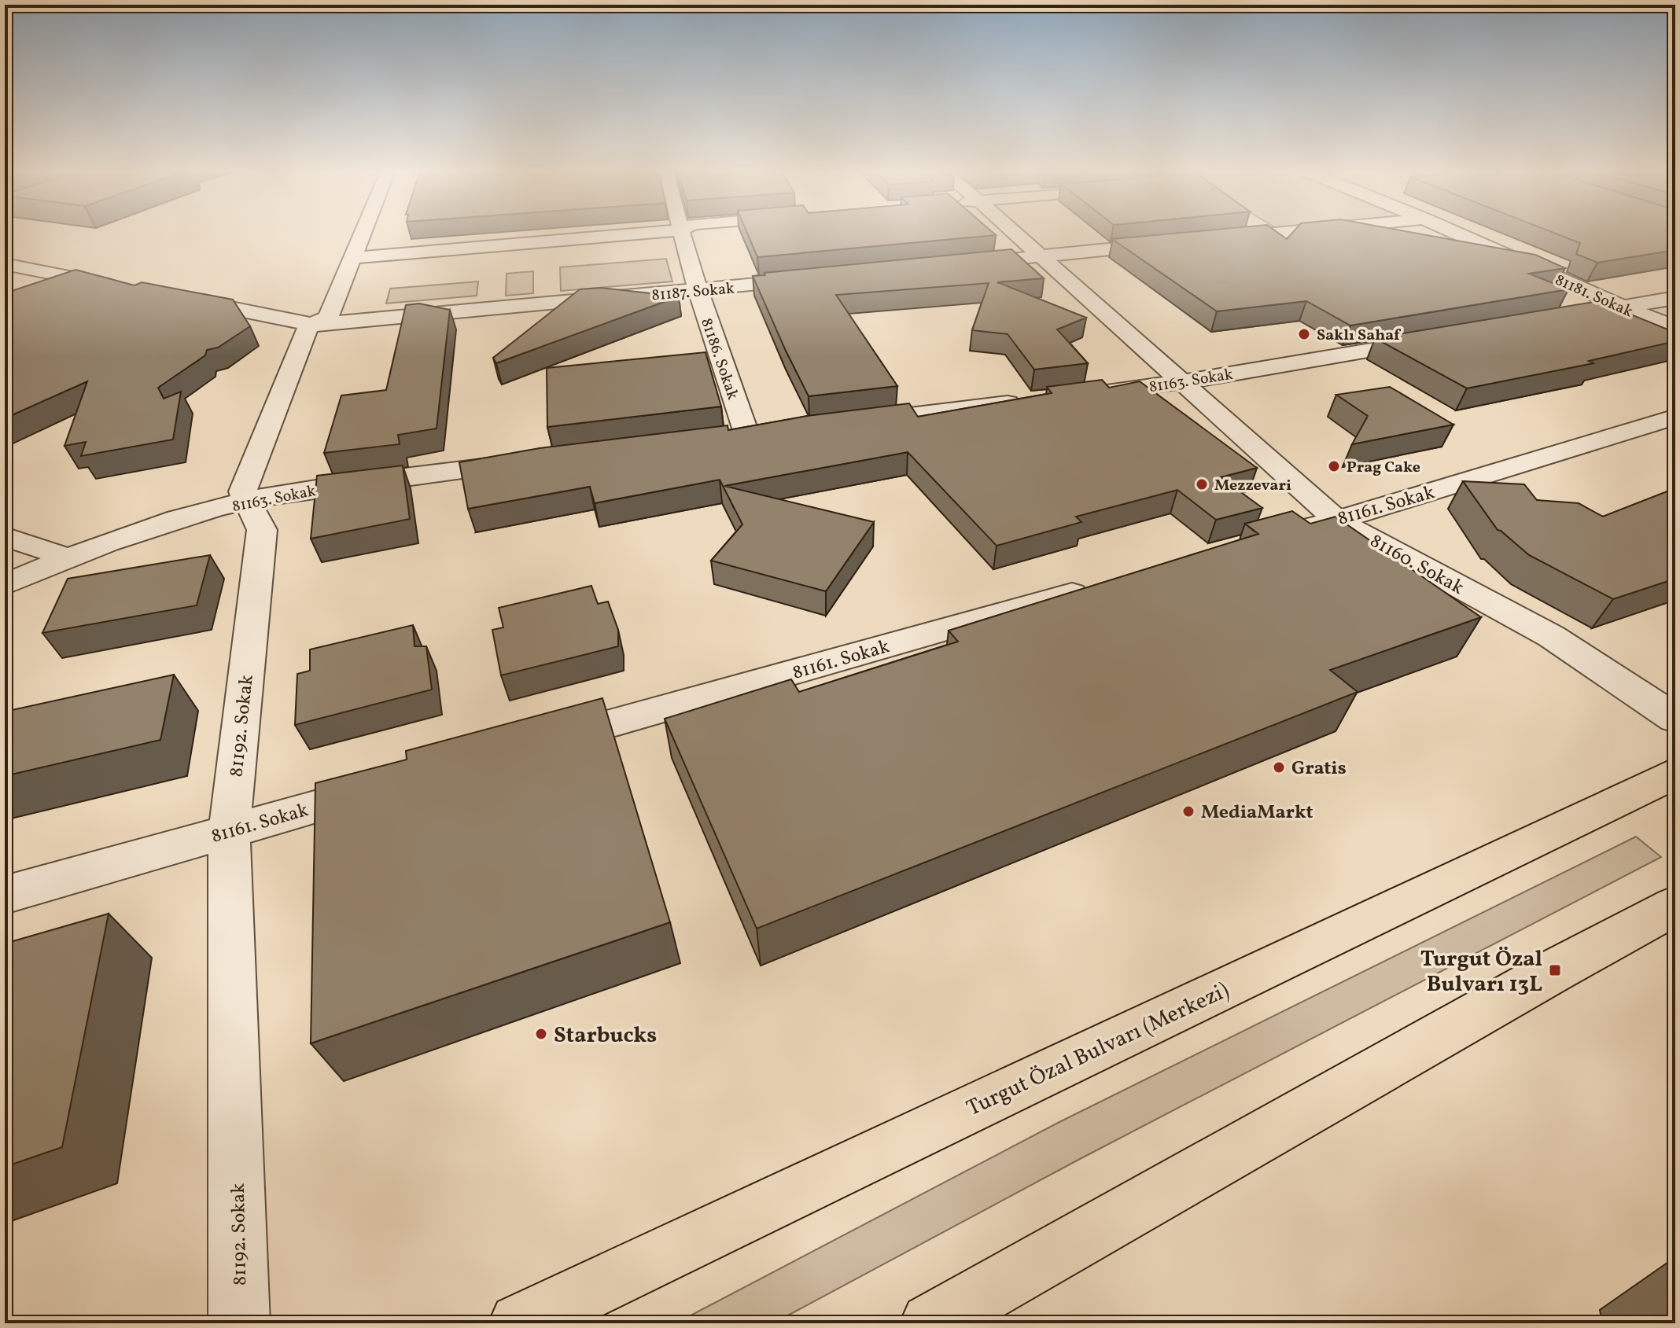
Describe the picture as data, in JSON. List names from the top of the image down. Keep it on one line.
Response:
{"streets":{"main road":["Turgut Özal Bulvarı (Merkezi)"],"street":["81187. Sokak","81181. Sokak","81186. Sokak","81163. Sokak","81161. Sokak","81160. Sokak","81192. Sokak"]},"crossings":[["81187. Sokak","81186. Sokak"],["81163. Sokak","81160. Sokak"],["81163. Sokak","81192. Sokak"],["81161. Sokak","81160. Sokak"],["81161. Sokak","81192. Sokak"]],"places":{"other":["Saklı Sahaf","Prag Cake","Mezzevari","Gratis","MediaMarkt","Starbucks"],"transit":["Turgut Özal Bulvarı 13L"]}}
